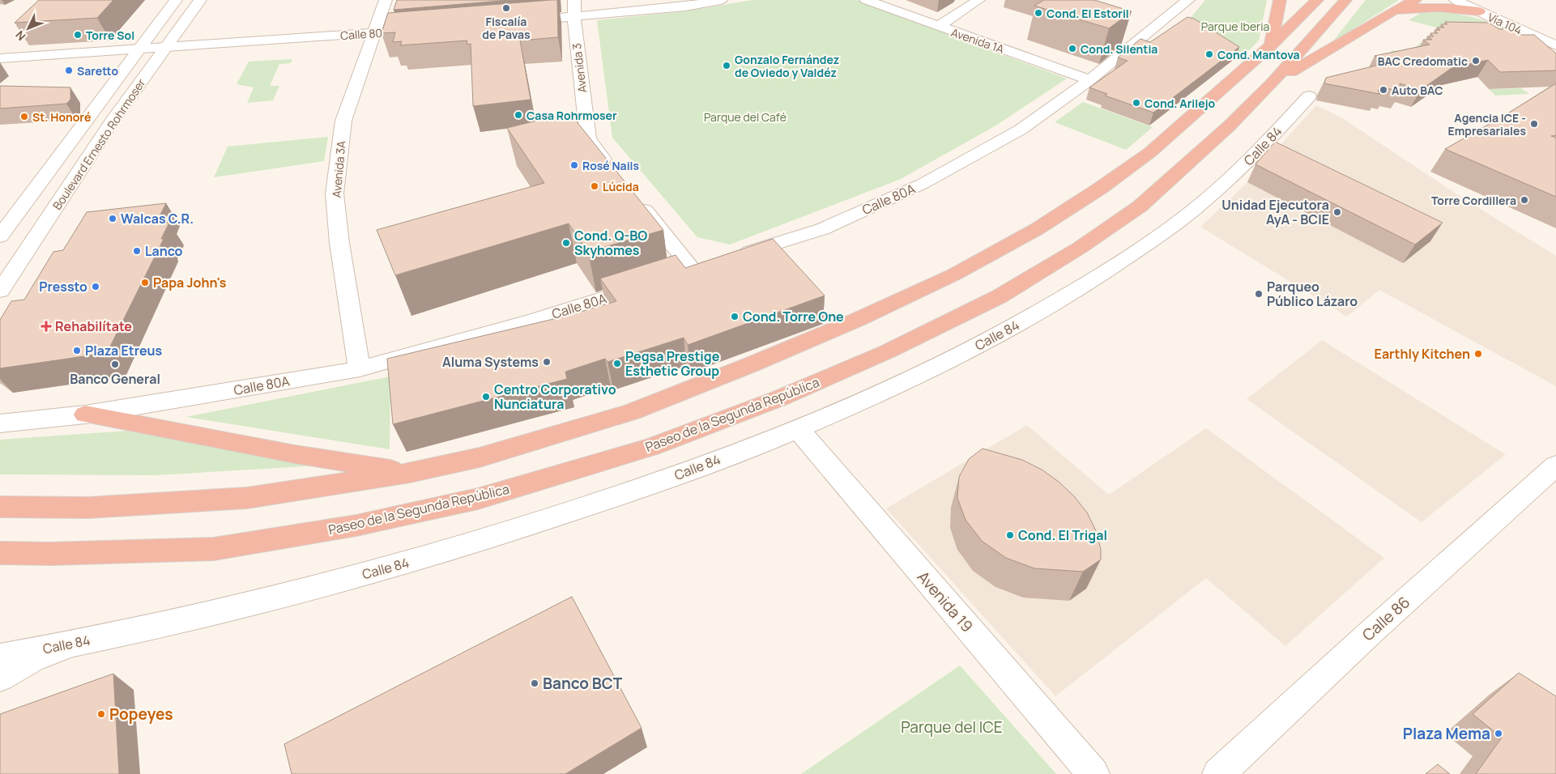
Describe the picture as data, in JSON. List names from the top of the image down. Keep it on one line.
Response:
{"streets":{"highway":["Paseo de la Segunda República"],"street":["Vía 104","Calle 80","Avenida 1A","Avenida 3","Boulevard Ernesto Rohrmoser","Calle 84","Avenida 3A","Calle 80A","Avenida 19","Calle 86"]},"crossings":[["Calle 80","Boulevard Ernesto Rohrmoser"],["Calle 80","Avenida 3A"],["Avenida 1A","Calle 80A"],["Calle 84","Avenida 19"],["Avenida 3A","Calle 80A"]],"parks":["Parque Iberia","Parque del Café","Parque del ICE"],"places":{"other":["Fiscalía de Pavas","Cond. El Estoril","Torre Sol","Cond. Silentia","Cond. Mantova","BAC Credomatic","Gonzalo Fernández de Oviedo y Valdéz","Saretto","Auto BAC","Cond. Arilejo","Casa Rohrmoser","St. Honoré","Agencia ICE - Empresariales","Rosé Nails","Lúcida","Torre Cordillera","Unidad Ejecutora AyA - BCIE","Walcas C.R.","Cond. Q-BO Skyhomes","Lanco","Papa John's","Pressto","Parqueo Público Lázaro","Cond. Torre One","Plaza Etreus","Earthly Kitchen","Aluma Systems","Pegsa Prestige Esthetic Group","Banco General","Centro Corporativo Nunciatura","Cond. El Trigal","Banco BCT","Popeyes","Plaza Mema"],"health":["Rehabilítate"]},"north":"bottom left"}
